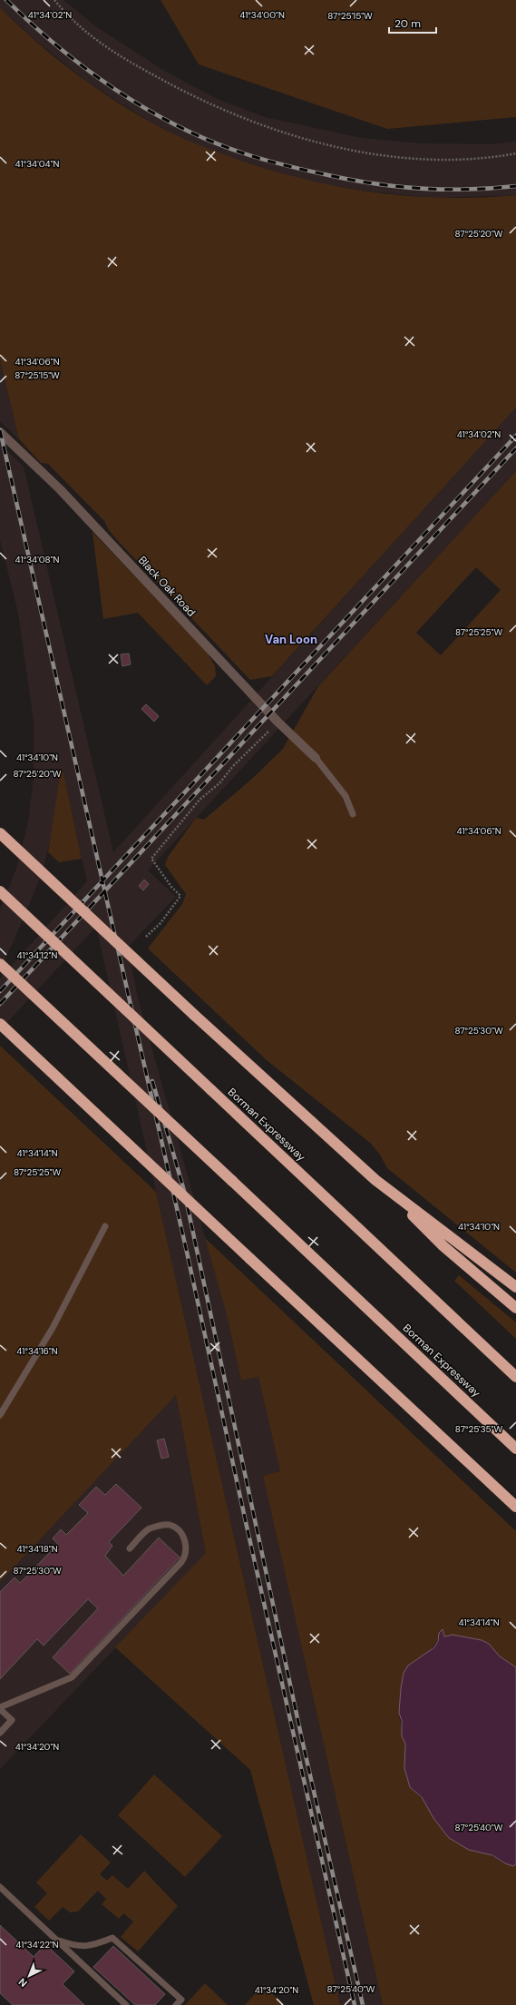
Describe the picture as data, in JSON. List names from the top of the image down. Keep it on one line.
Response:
{"streets":{"highway":["Borman Expressway"],"street":["Black Oak Road"]},"districts":["Van Loon"],"scale_bar":"20 m","north":"bottom left","coordinates":["41°34'00\"N","41°34'02\"N","87°25'15\"W","41°34'04\"N","87°25'20\"W","41°34'06\"N","41°34'08\"N","87°25'25\"W","41°34'10\"N","41°34'12\"N","87°25'30\"W","41°34'14\"N","41°34'16\"N","87°25'35\"W","41°34'18\"N","41°34'20\"N","87°25'40\"W","41°34'22\"N"]}
